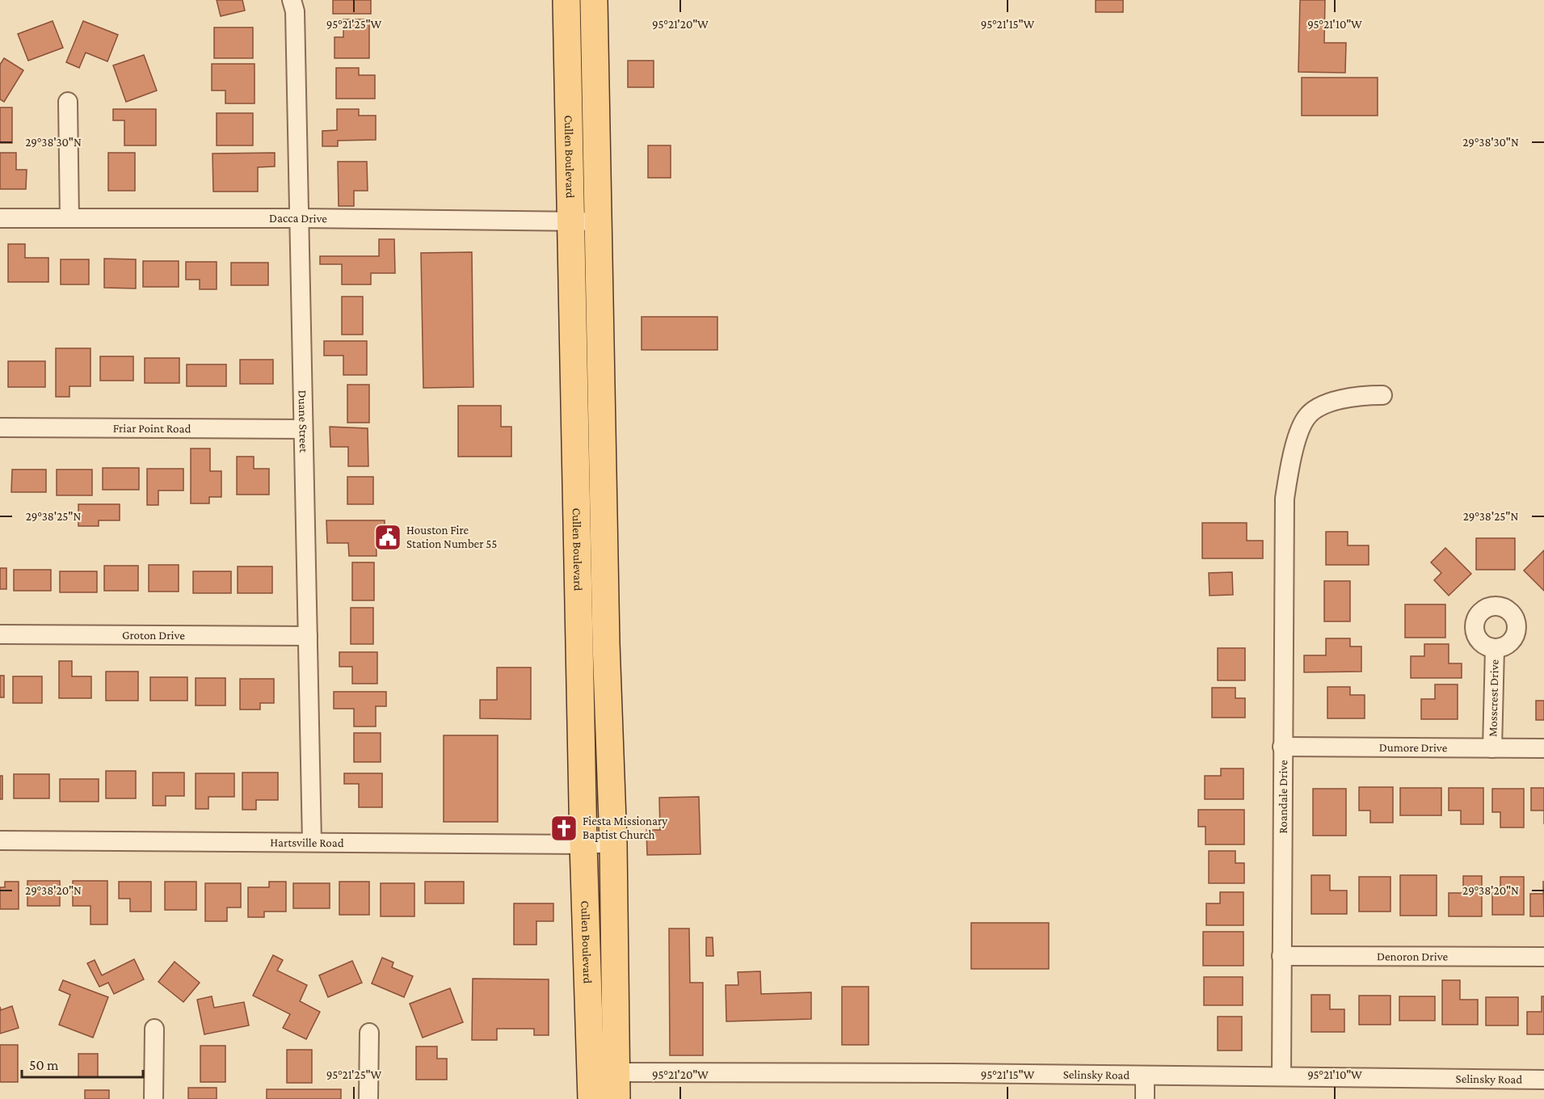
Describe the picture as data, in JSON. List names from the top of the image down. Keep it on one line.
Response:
{"streets":{"main road":["Cullen Boulevard"],"street":["Dacca Drive","Duane Street","Friar Point Road","Groton Drive","Mosscrest Drive","Dumore Drive","Roandale Drive","Hartsville Road","Denoron Drive","Selinsky Road"]},"crossings":[["Cullen Boulevard","Dacca Drive"],["Cullen Boulevard","Hartsville Road"],["Cullen Boulevard","Selinsky Road"],["Dacca Drive","Duane Street"],["Duane Street","Friar Point Road"],["Duane Street","Groton Drive"],["Duane Street","Hartsville Road"],["Mosscrest Drive","Dumore Drive"],["Dumore Drive","Roandale Drive"],["Roandale Drive","Denoron Drive"],["Roandale Drive","Selinsky Road"]],"places":{"public building":["Houston Fire Station Number 55"],"church":["Fiesta Missionary Baptist Church"]},"scale_bar":"50 m","coordinates":["95°21'25\"W","95°21'20\"W","95°21'15\"W","95°21'10\"W","29°38'30\"N","29°38'25\"N","29°38'20\"N"]}
